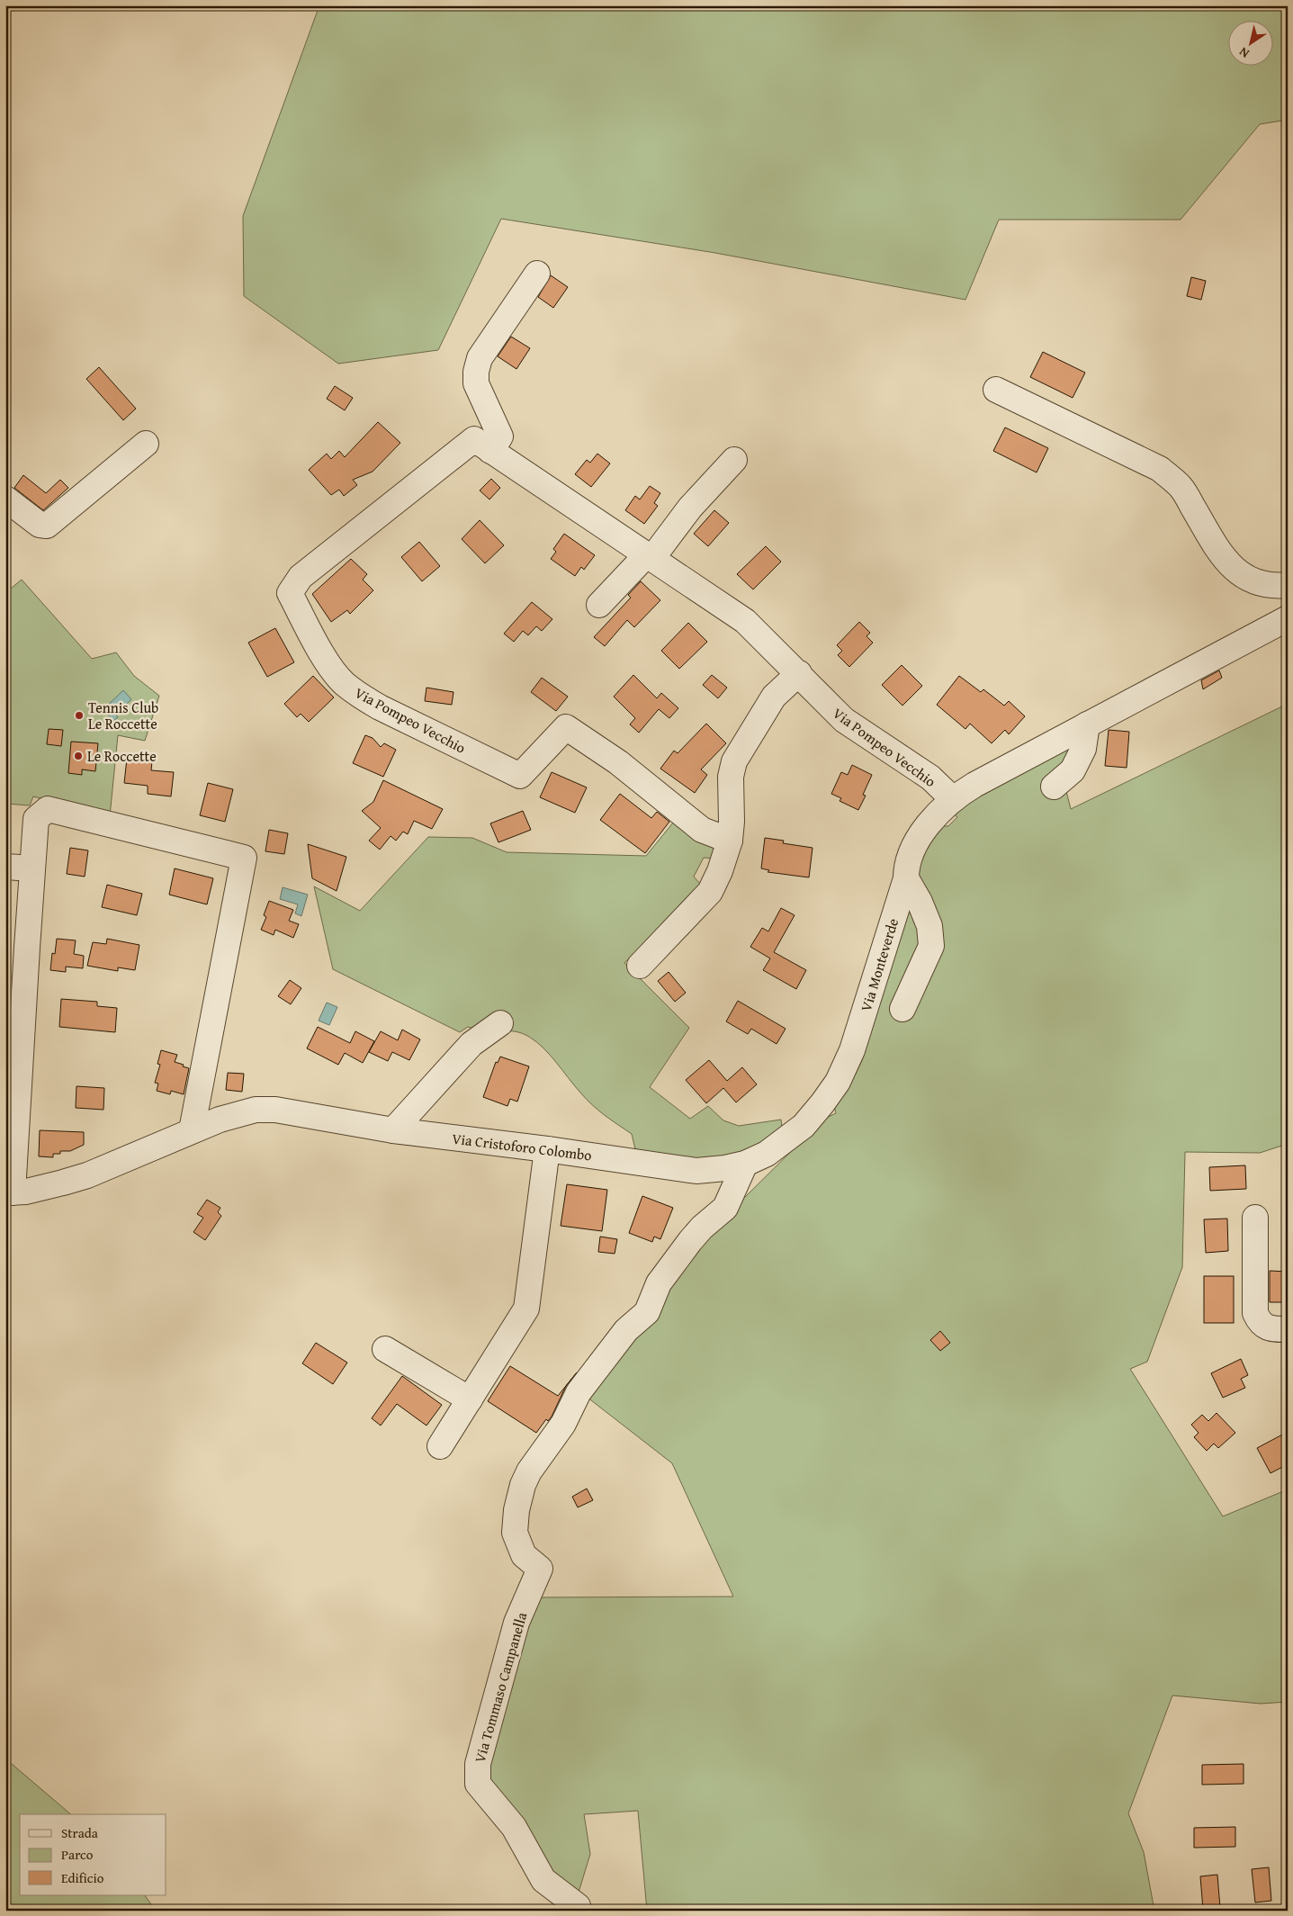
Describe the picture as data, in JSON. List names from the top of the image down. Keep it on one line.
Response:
{"streets":{"street":["Via Pompeo Vecchio","Via Monteverde","Via Cristoforo Colombo","Via Tommaso Campanella"]},"crossings":[["Via Pompeo Vecchio","Via Monteverde"],["Via Monteverde","Via Cristoforo Colombo"],["Via Monteverde","Via Tommaso Campanella"],["Via Cristoforo Colombo","Via Tommaso Campanella"]],"places":["Tennis Club Le Roccette","Le Roccette"],"legend":["Strada","Parco","Edificio"],"north":"bottom left"}
